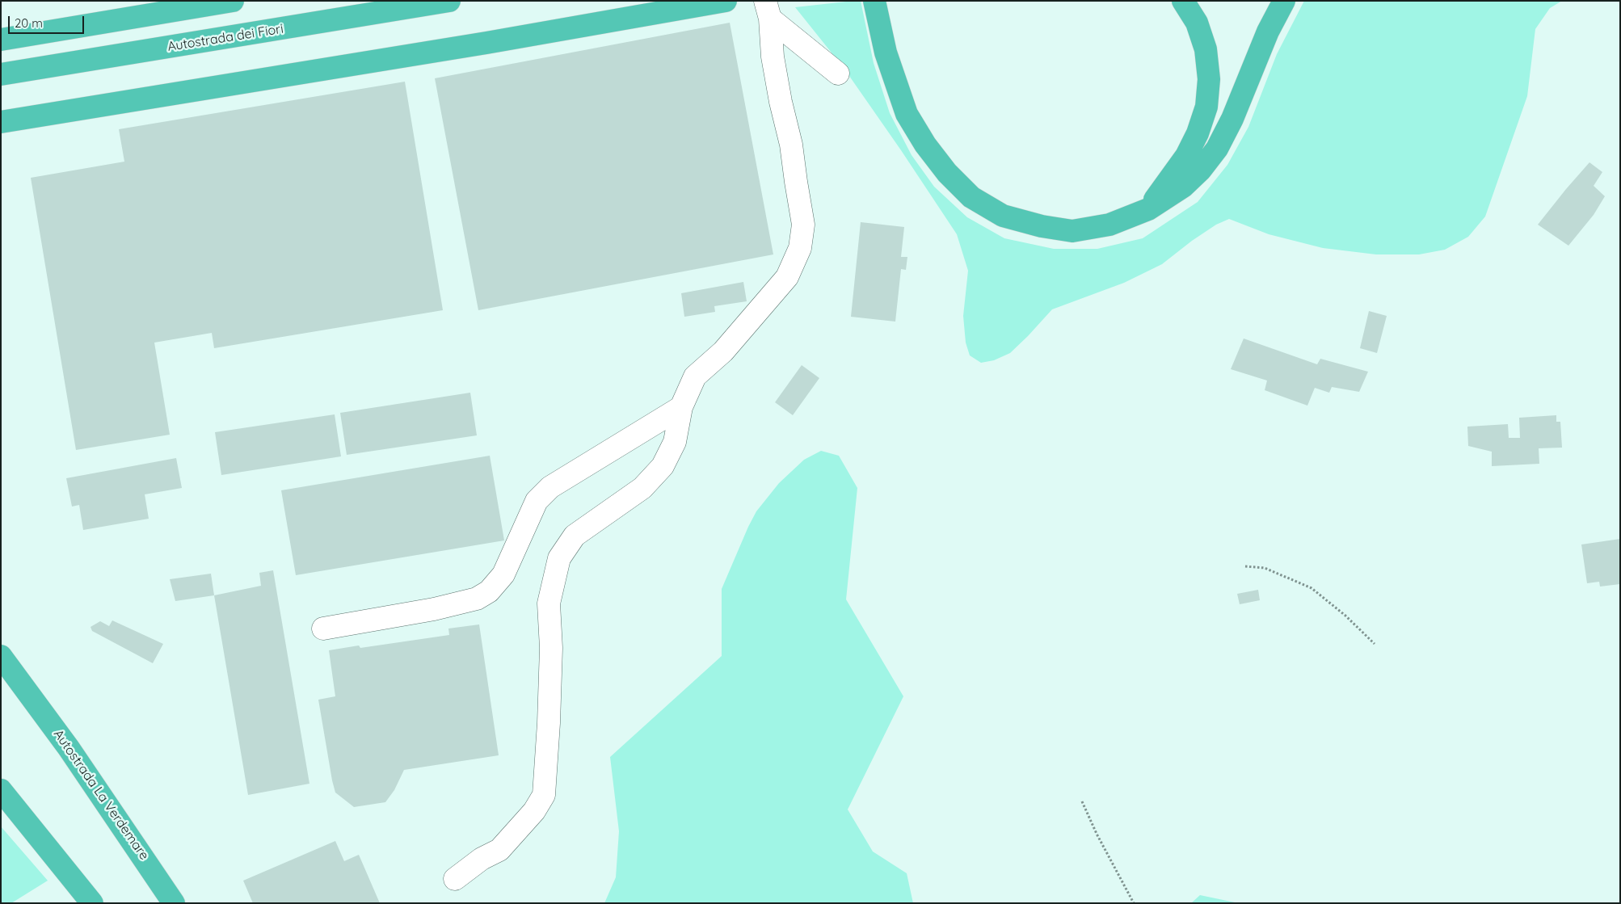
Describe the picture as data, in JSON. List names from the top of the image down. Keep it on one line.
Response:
{"streets":{"highway":["Autostrada dei Fiori","Autostrada La Verdemare"]},"scale_bar":"20 m"}
